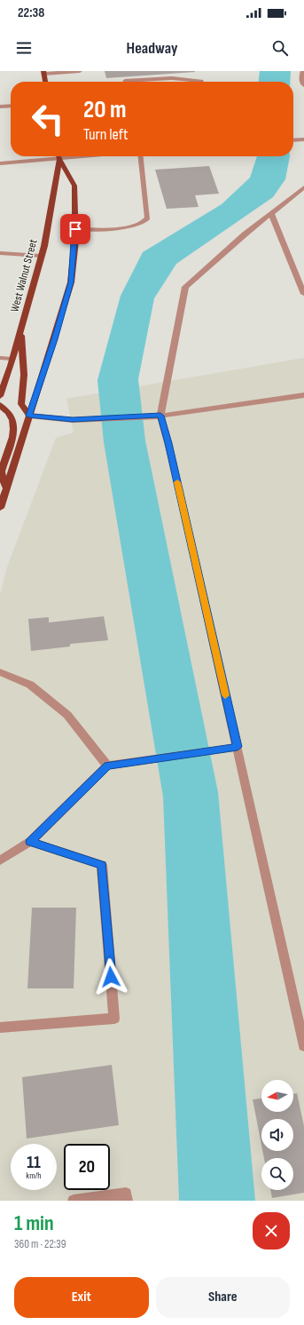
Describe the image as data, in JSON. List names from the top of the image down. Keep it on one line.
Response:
{"streets":{"main road":["West Walnut Street"]},"north":"left","page":{"status":"22:38","header":"Headway","turn":["20 m","Turn left"],"speed":"11 km/h","limit":"20","heading":["1 min","360 m · 22:39"],"buttons":["Exit","Share"]}}
